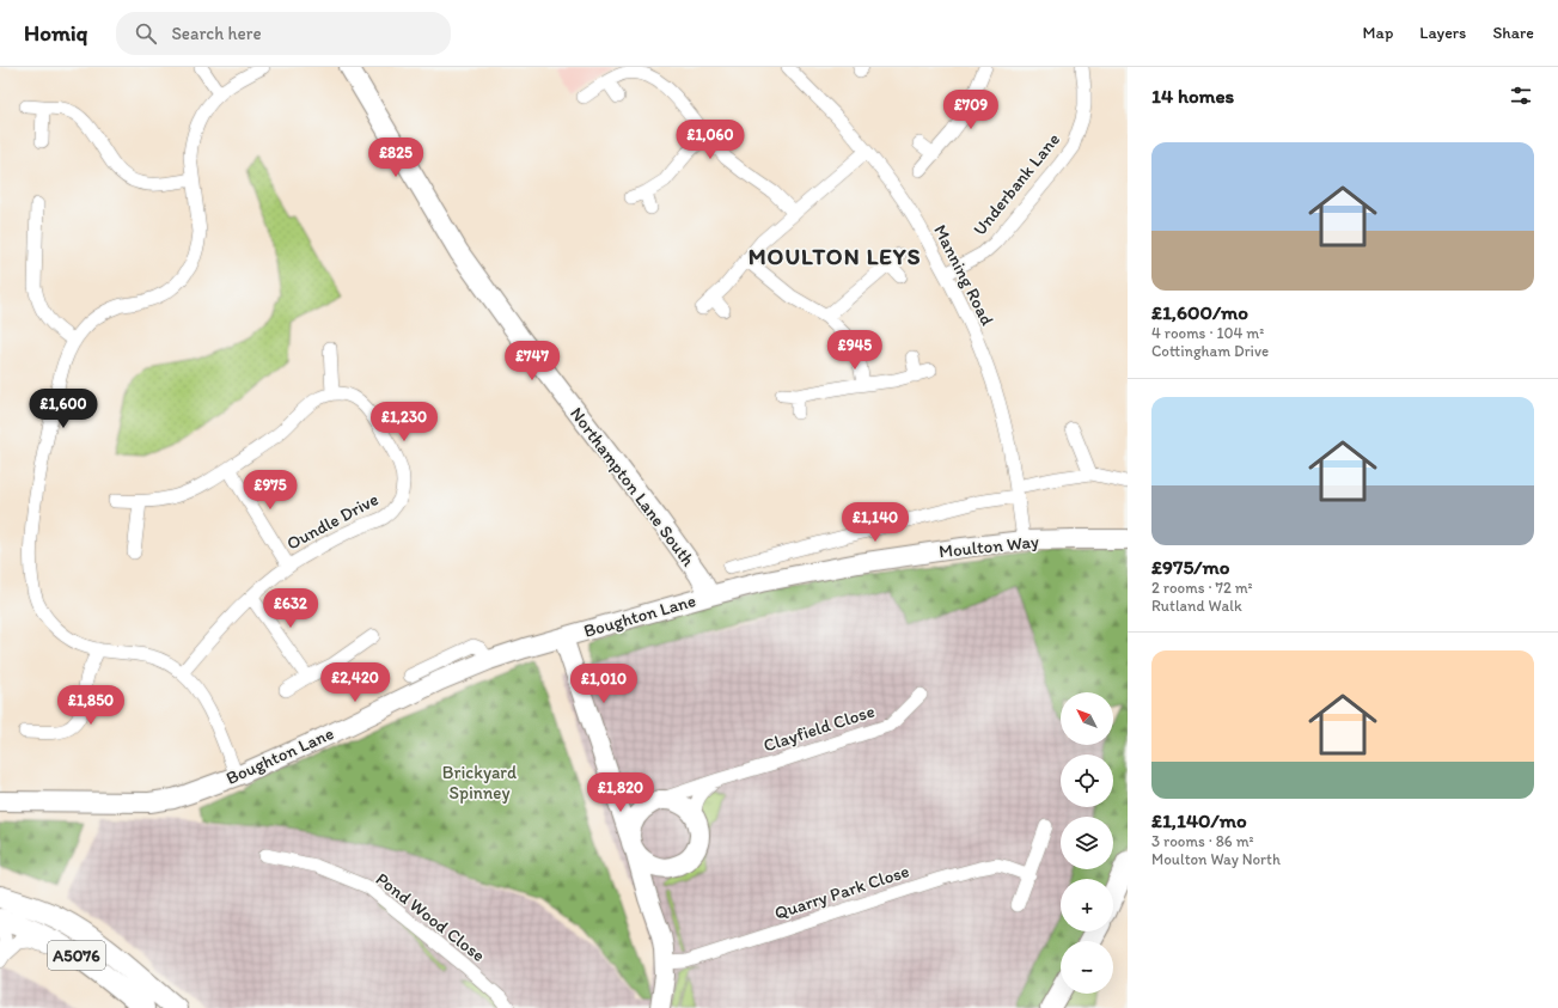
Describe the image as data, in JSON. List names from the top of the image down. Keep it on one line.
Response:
{"streets":{"main road":["A5076"],"street":["Underbank Lane","Manning Road","Northampton Lane South","Oundle Drive","Moulton Way","Boughton Lane","Clayfield Close","Quarry Park Close","Pond Wood Close"]},"crossings":[["Underbank Lane","Manning Road"],["Manning Road","Moulton Way"],["Northampton Lane South","Moulton Way"],["Northampton Lane South","Boughton Lane"],["Moulton Way","Boughton Lane"]],"districts":["MOULTON LEYS"],"parks":["Brickyard Spinney"],"north":"top left","page":{"header":"Homiq","search":"Search here","nav":["Map","Layers","Share"],"heading":"14 homes","price":["£709","£1,060","£825","£945","£747","£1,600","£1,230","£975","£1,140","£632","£2,420","£1,010","£1,850","£1,820"],"list":[{"name":"£1,600/mo","note":"4 rooms · 104 m² · Cottingham Drive"},{"name":"£975/mo","note":"2 rooms · 72 m² · Rutland Walk"},{"name":"£1,140/mo","note":"3 rooms · 86 m² · Moulton Way North"}],"map_buttons":["+","−"]}}
